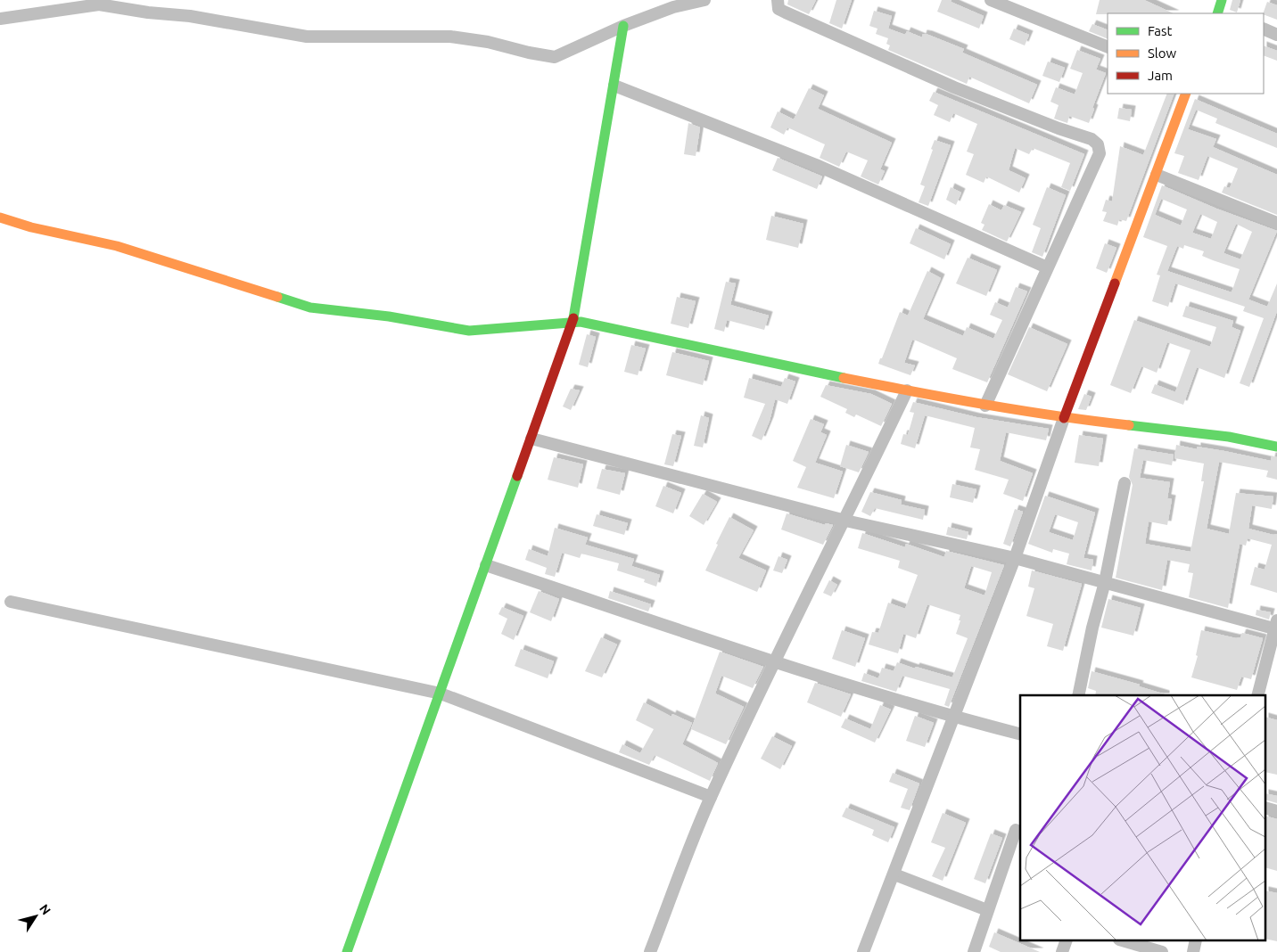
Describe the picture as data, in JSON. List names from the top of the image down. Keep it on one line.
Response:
{"legend":["Fast","Slow","Jam"],"north":"top right"}
